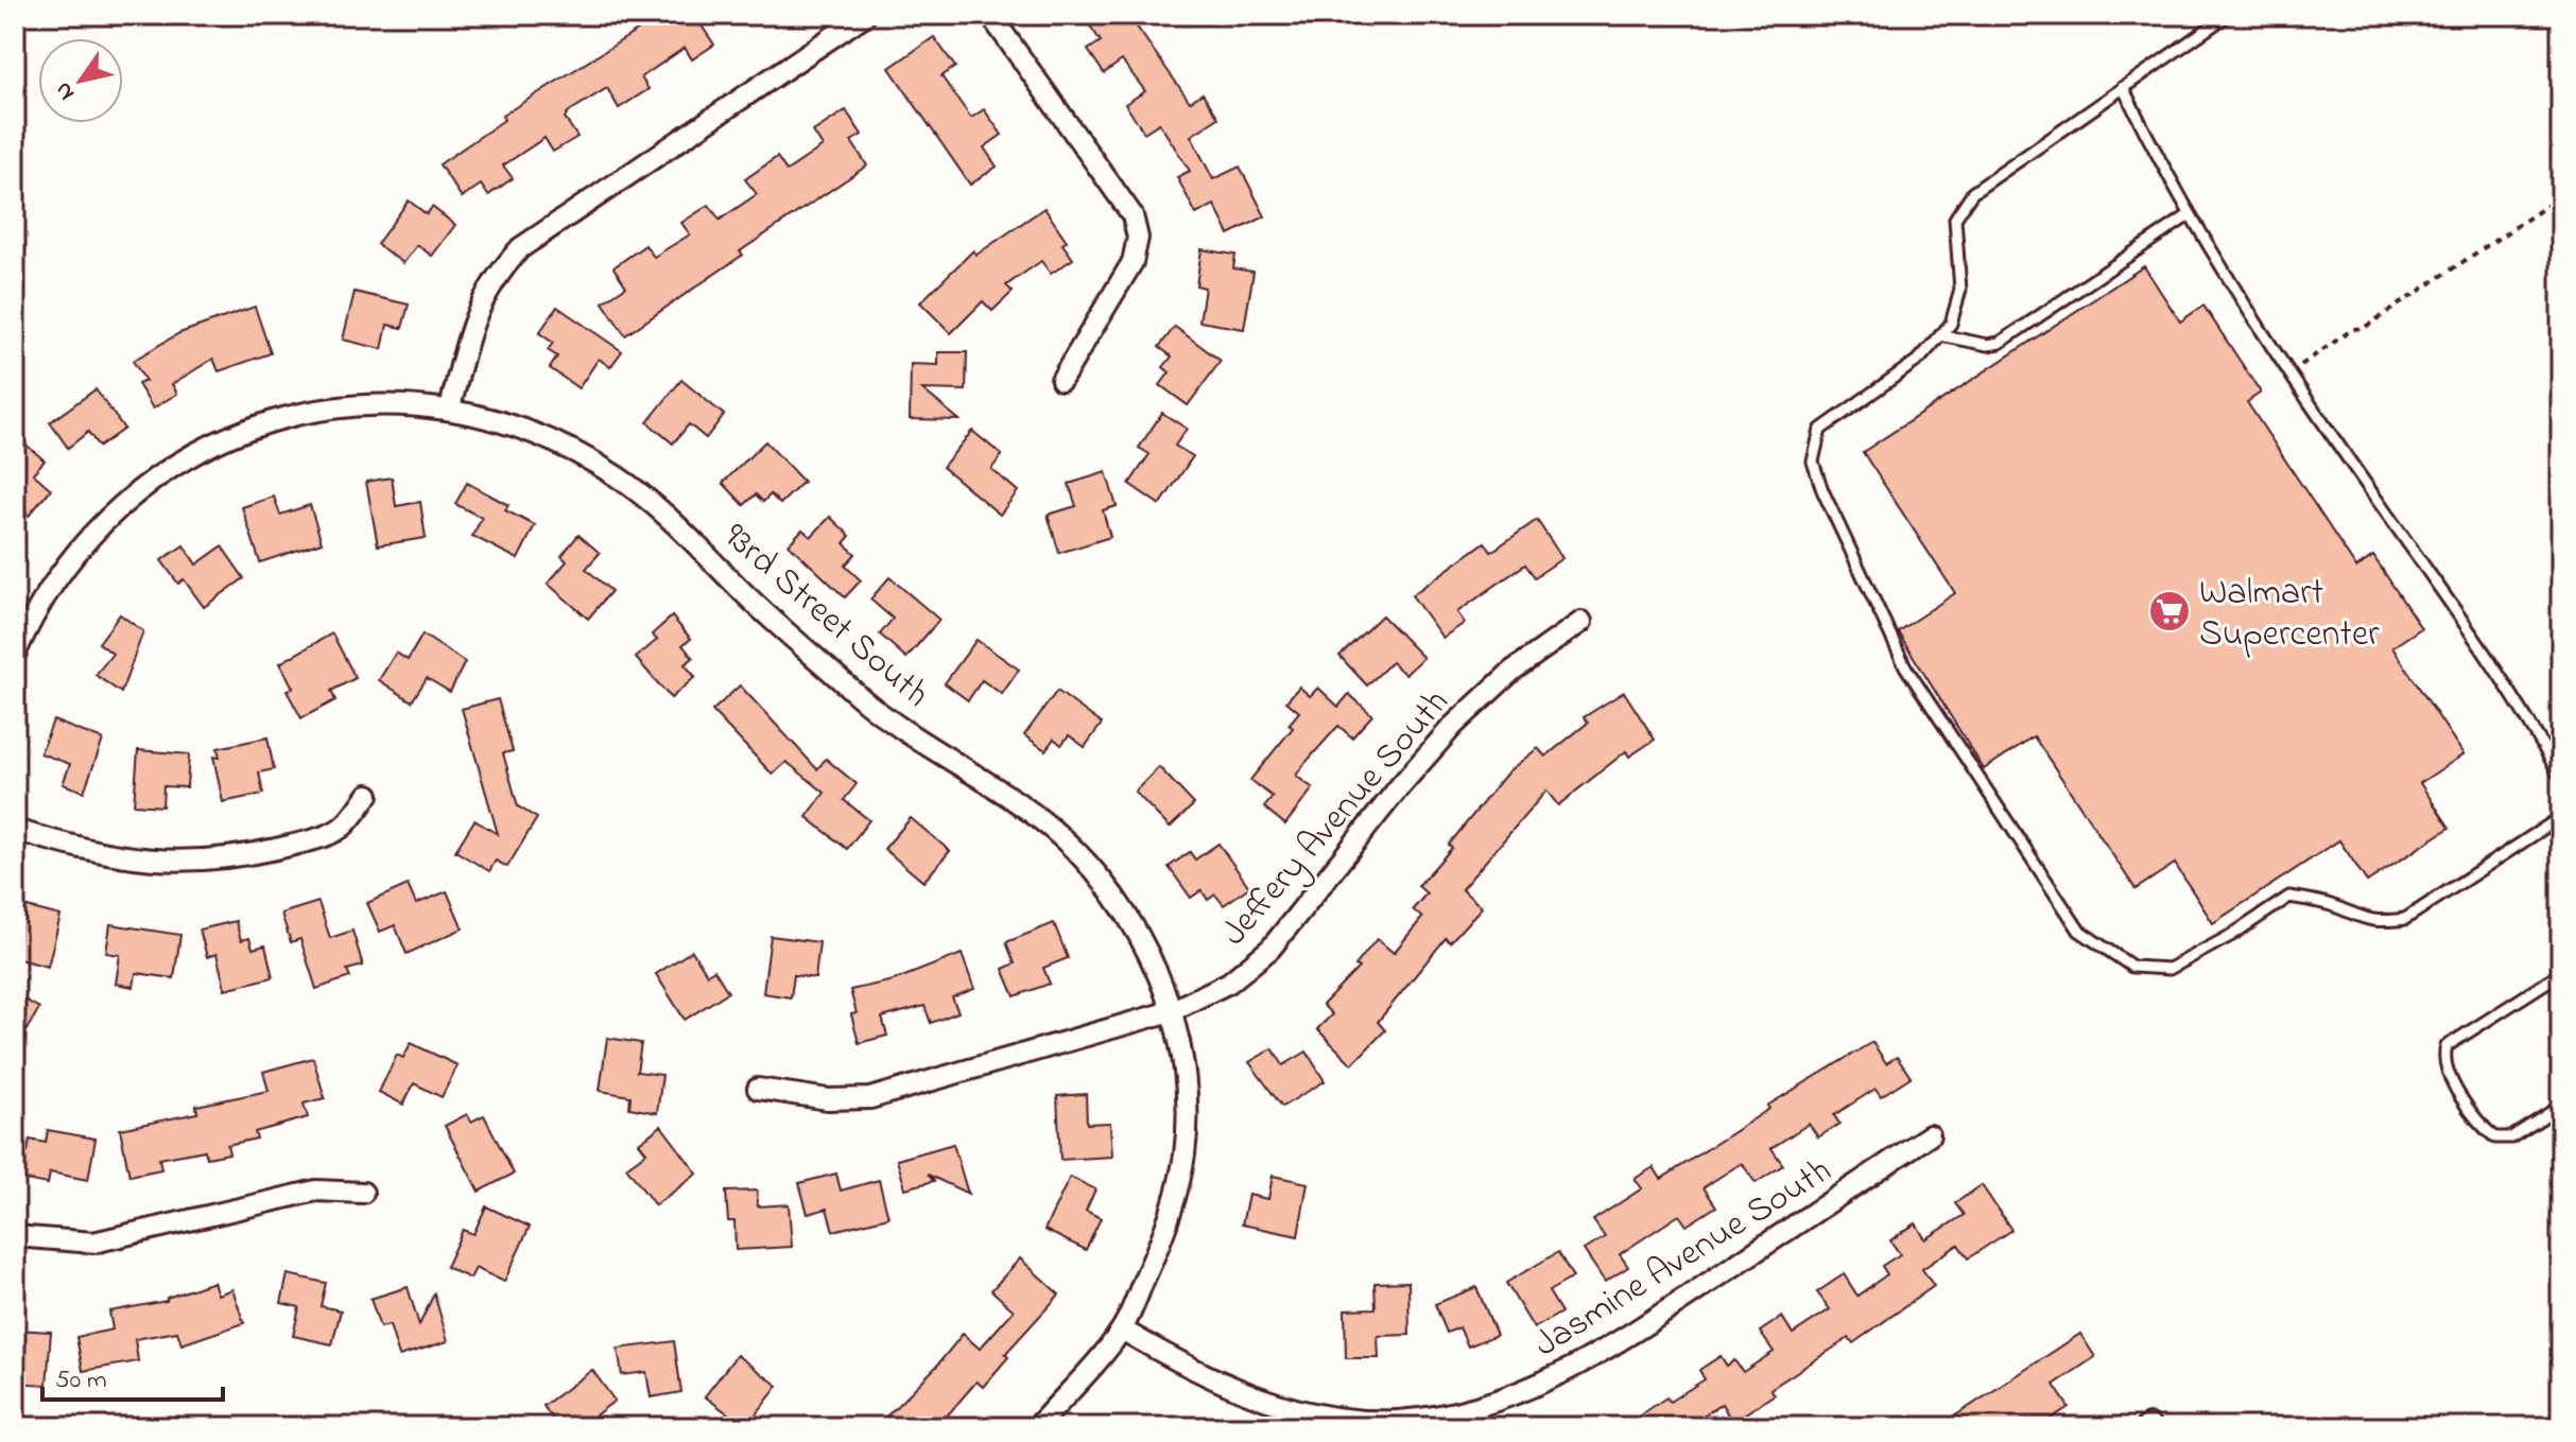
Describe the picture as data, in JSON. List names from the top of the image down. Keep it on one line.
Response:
{"streets":{"street":["93rd Street South","Jeffery Avenue South","Jasmine Avenue South"]},"crossings":[["93rd Street South","Jeffery Avenue South"]],"places":{"supermarket":["Walmart Supercenter"]},"scale_bar":"50 m","north":"bottom left"}
